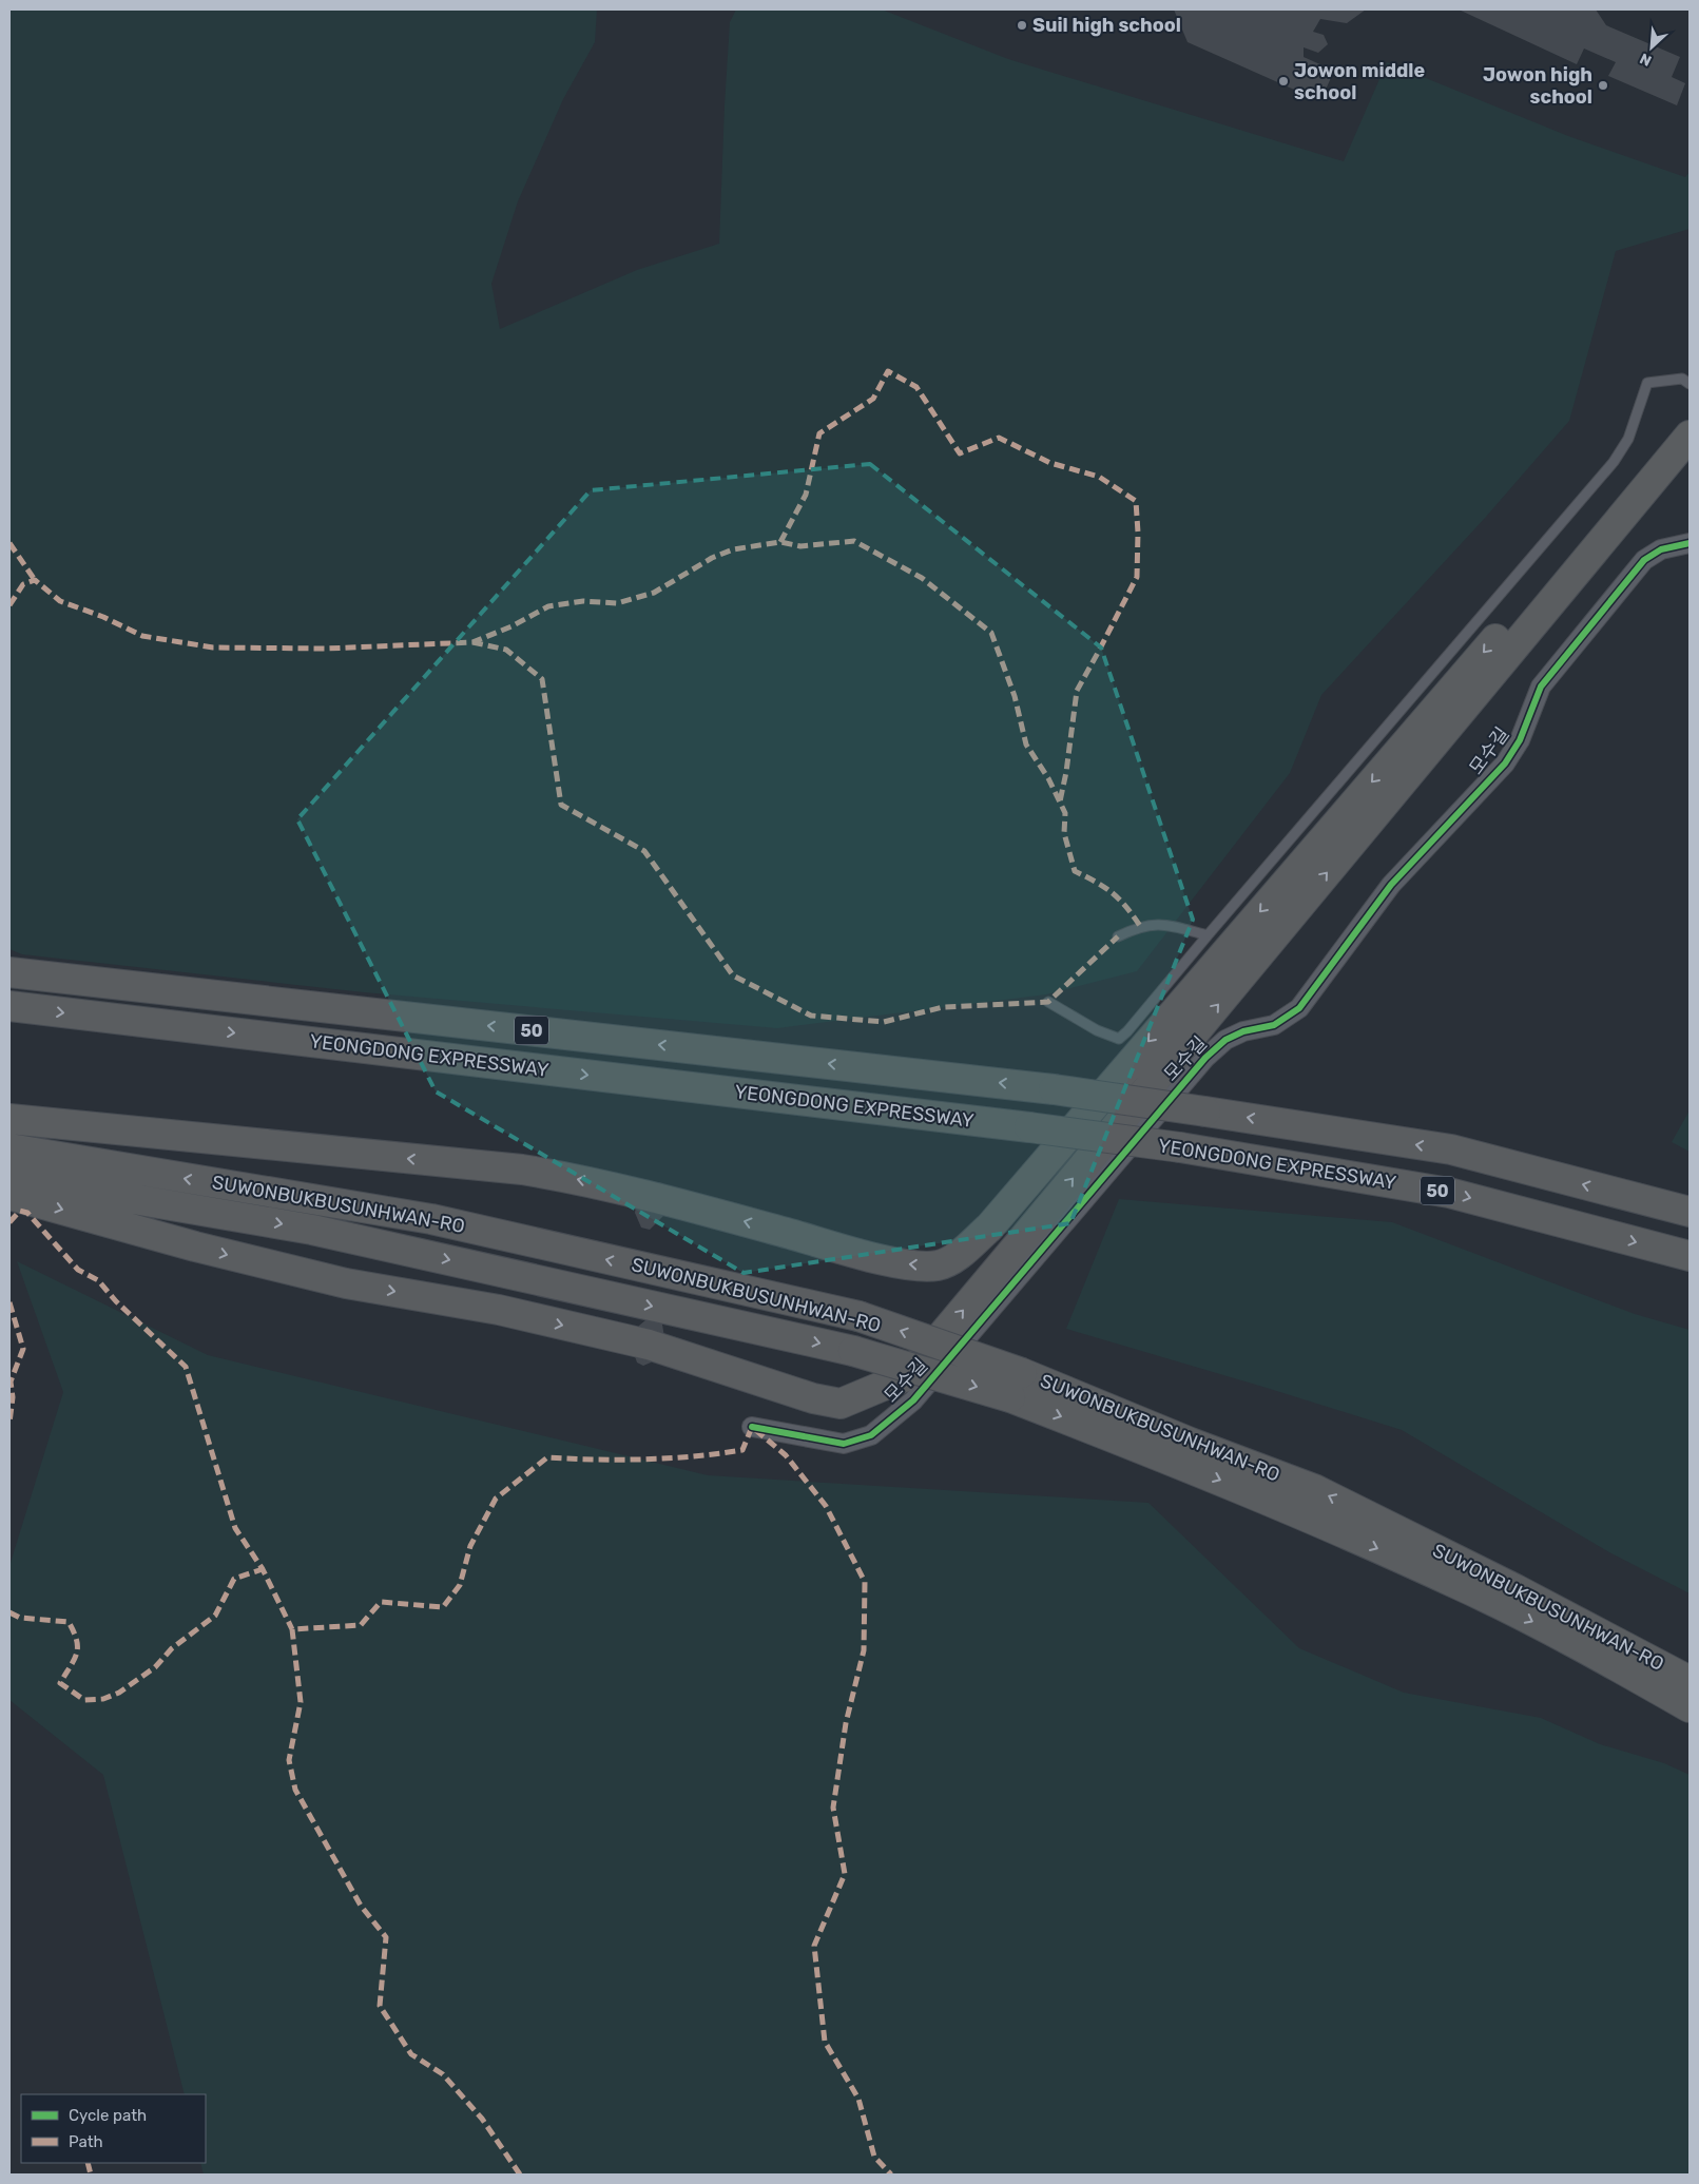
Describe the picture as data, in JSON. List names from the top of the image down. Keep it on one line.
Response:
{"streets":{"highway":["50","YEONGDONG EXPRESSWAY","SUWONBUKBUSUNHWAN-RO"],"street":["모수길"]},"places":["Suil high school","Jowon middle school","Jowon high school"],"legend":["Cycle path","Path"],"north":"bottom left"}
